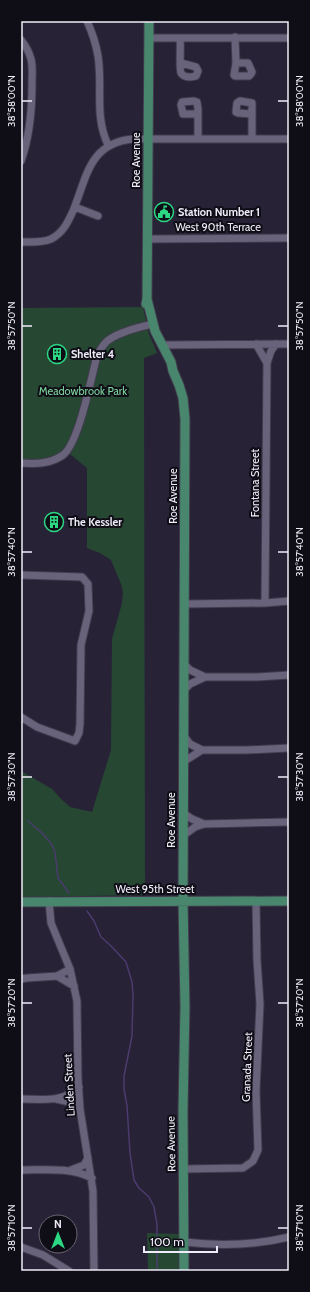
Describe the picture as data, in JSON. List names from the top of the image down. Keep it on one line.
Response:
{"streets":{"main road":["Roe Avenue","West 95th Street"],"street":["West 90th Terrace","Fontana Street","Granada Street","Linden Street"]},"crossings":[["Roe Avenue","West 90th Terrace"],["Roe Avenue","West 95th Street"],["Roe Avenue","Granada Street"],["West 95th Street","Granada Street"],["West 95th Street","Linden Street"]],"parks":["Meadowbrook Park"],"places":{"public building":["Station Number 1"],"building":["Shelter 4","The Kessler"]},"scale_bar":"100 m","north":"top","coordinates":["38°58'00\"N","38°57'50\"N","38°57'40\"N","38°57'30\"N","38°57'20\"N","38°57'10\"N"]}
